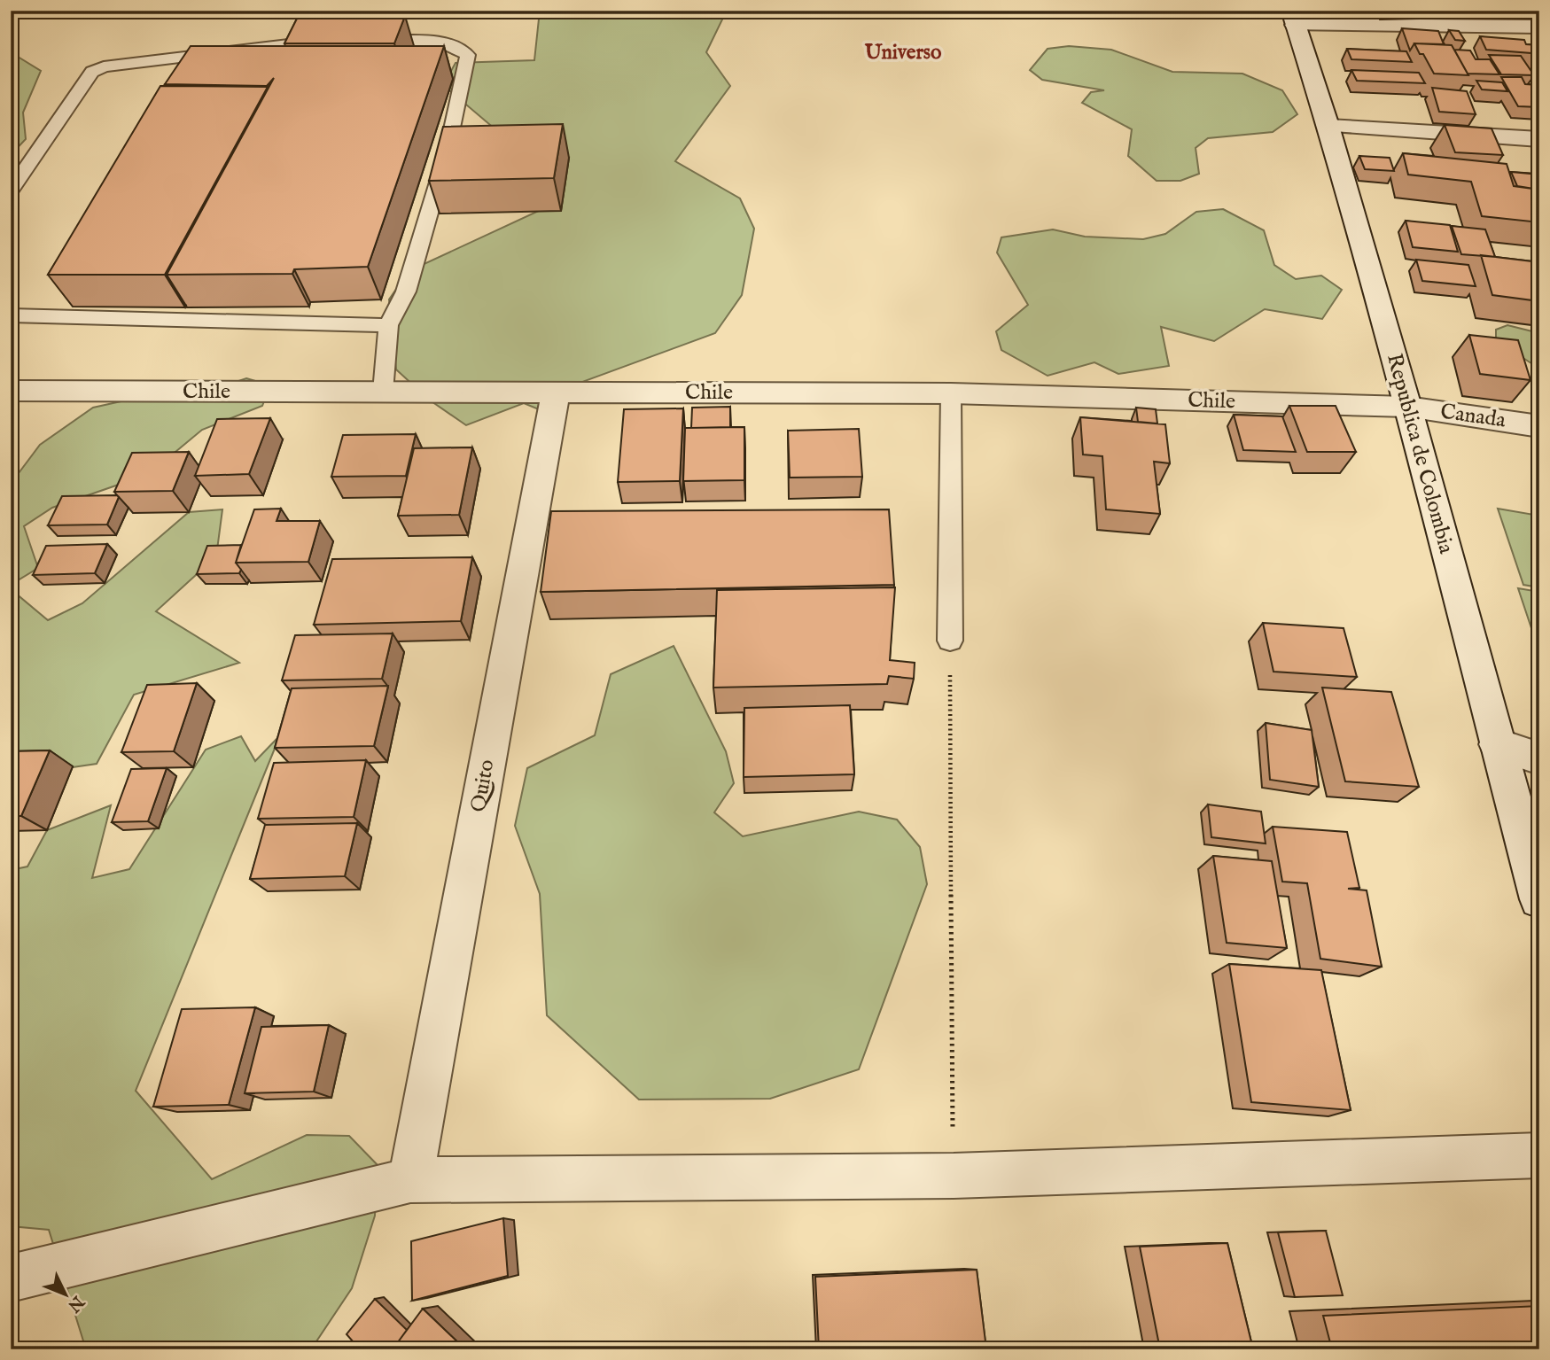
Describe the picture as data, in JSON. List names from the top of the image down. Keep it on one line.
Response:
{"streets":{"street":["Chile","Canada","Republica de Colombia","Quito"]},"crossings":[["Chile","Canada"],["Chile","Republica de Colombia"],["Chile","Quito"],["Canada","Republica de Colombia"]],"districts":["Universo"],"north":"bottom right"}
